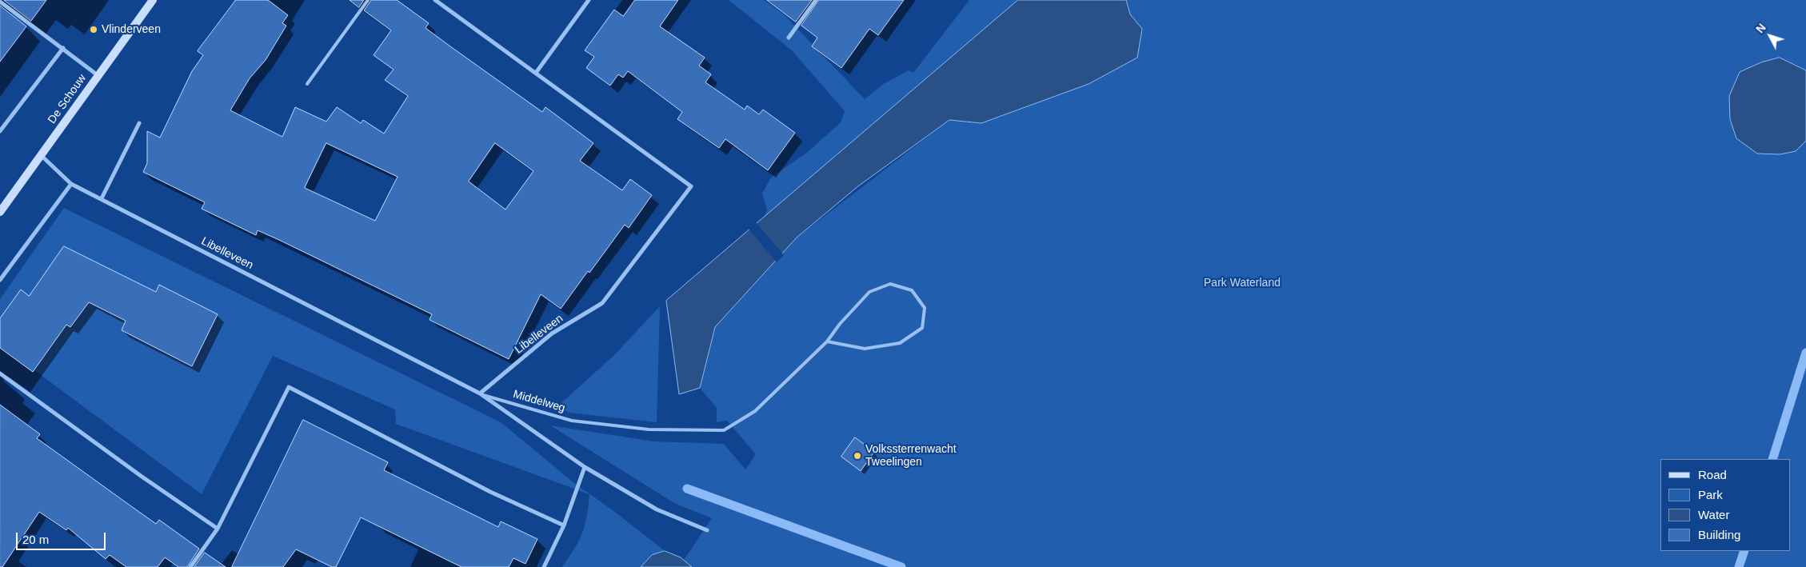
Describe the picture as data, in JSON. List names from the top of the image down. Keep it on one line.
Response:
{"streets":{"street":["De Schouw","Libelleveen","Middelweg"]},"crossings":[["De Schouw","Libelleveen"],["Libelleveen","Middelweg"]],"parks":["Park Waterland"],"places":["Vlinderveen","Volkssterrenwacht Tweelingen"],"legend":["Road","Park","Water","Building"],"scale_bar":"20 m","north":"top left"}
